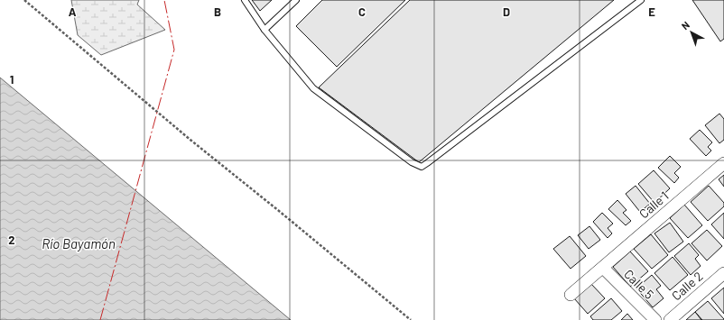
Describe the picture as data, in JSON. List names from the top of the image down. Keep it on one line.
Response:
{"streets":{"street":["Calle 1","Calle 5","Calle 2"]},"crossings":[["Calle 1","Calle 5"]],"water":["Río Bayamón"],"north":"top left","grid":{"columns":["A","B","C","D","E"],"rows":["1","2"]}}
